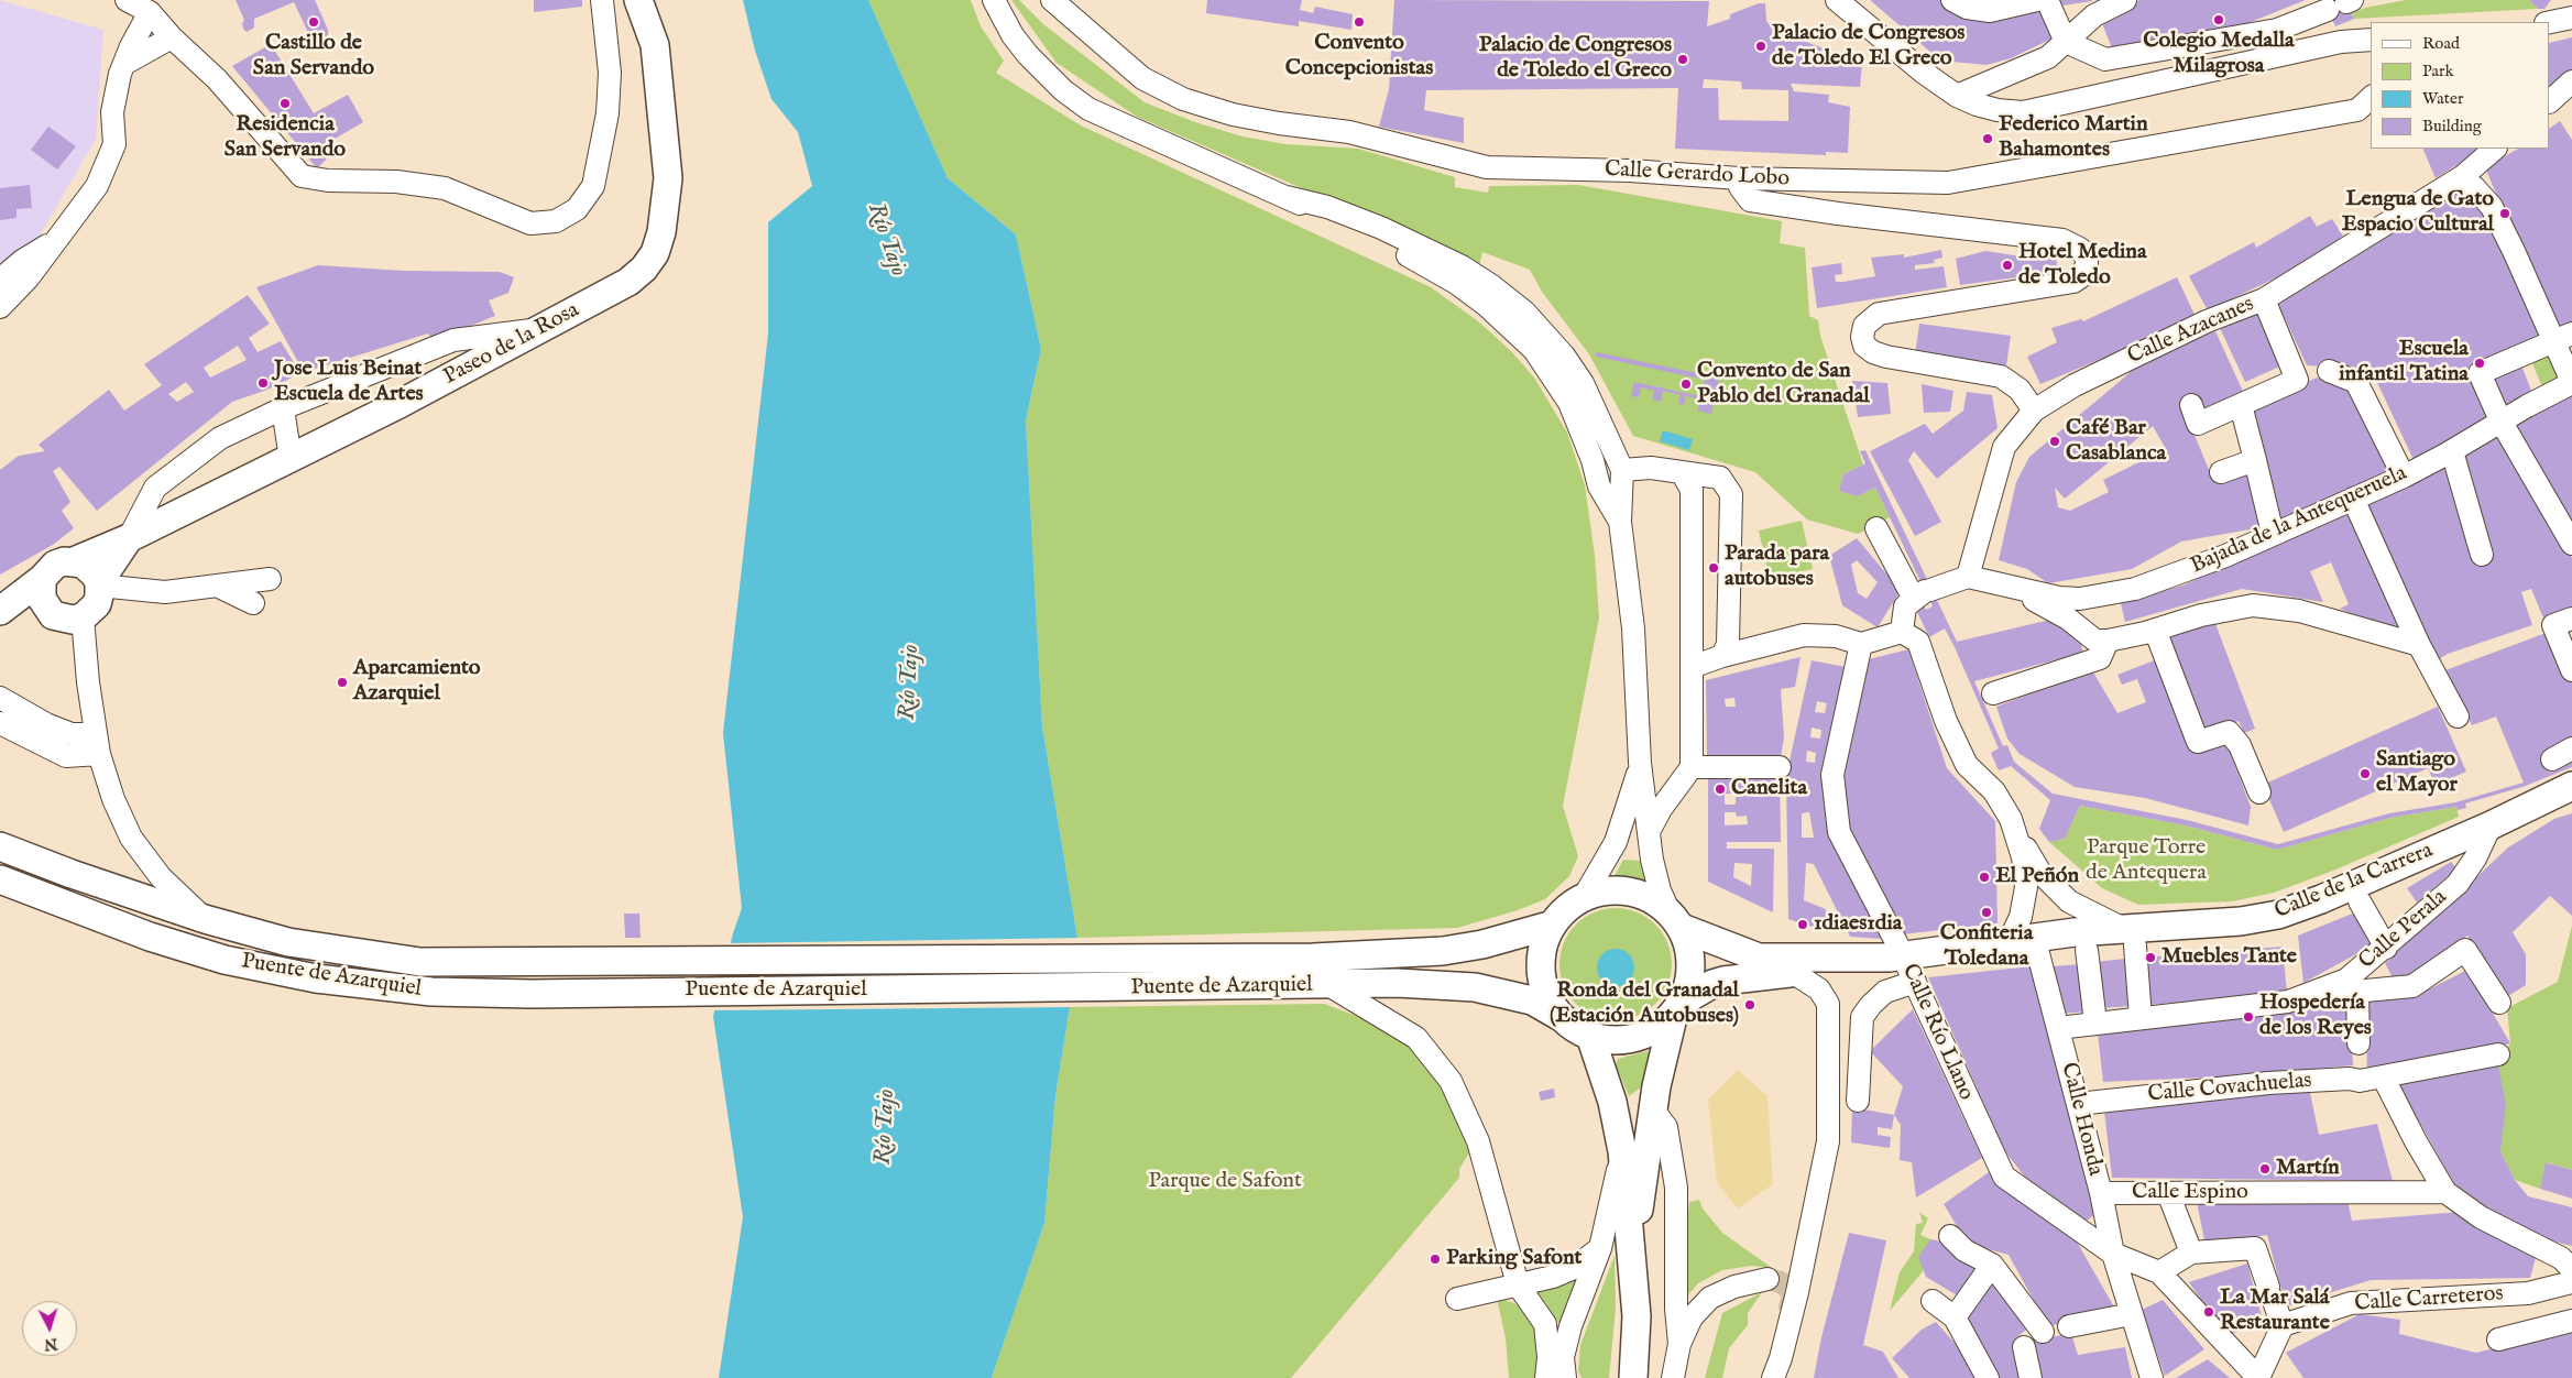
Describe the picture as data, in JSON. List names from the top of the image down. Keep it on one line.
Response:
{"streets":{"main road":["Paseo de la Rosa","Calle de la Carrera","Puente de Azarquiel"],"street":["Calle Gerardo Lobo","Calle Azacanes","Bajada de la Antequeruela","Calle Perala","Calle Río Llano","Calle Covachuelas","Calle Honda","Calle Espino","Calle Carreteros"]},"crossings":[["Calle Azacanes","Bajada de la Antequeruela"],["Calle de la Carrera","Calle Perala"],["Calle de la Carrera","Calle Río Llano"],["Calle de la Carrera","Calle Honda"],["Calle Perala","Calle Honda"],["Calle Río Llano","Calle Honda"],["Calle Covachuelas","Calle Honda"],["Calle Honda","Calle Espino"]],"water":["Río Tajo"],"parks":["Parque Torre de Antequera","Parque de Safont"],"places":["Colegio Medalla Milagrosa","Castillo de San Servando","Convento Concepcionistas","Palacio de Congresos de Toledo El Greco","Palacio de Congresos de Toledo el Greco","Residencia San Servando","Federico Martin Bahamontes","Lengua de Gato Espacio Cultural","Hotel Medina de Toledo","Escuela infantil Tatina","Jose Luis Beinat Escuela de Artes","Convento de San Pablo del Granadal","Café Bar Casablanca","Parada para autobuses","Aparcamiento Azarquiel","Santiago el Mayor","Canelita","El Peñón","Confiteria Toledana","1diaes1dia","Muebles Tante","Ronda del Granadal (Estación Autobuses)","Hospedería de los Reyes","Martín","Parking Safont","La Mar Salá Restaurante"],"legend":["Road","Park","Water","Building"],"north":"bottom"}
